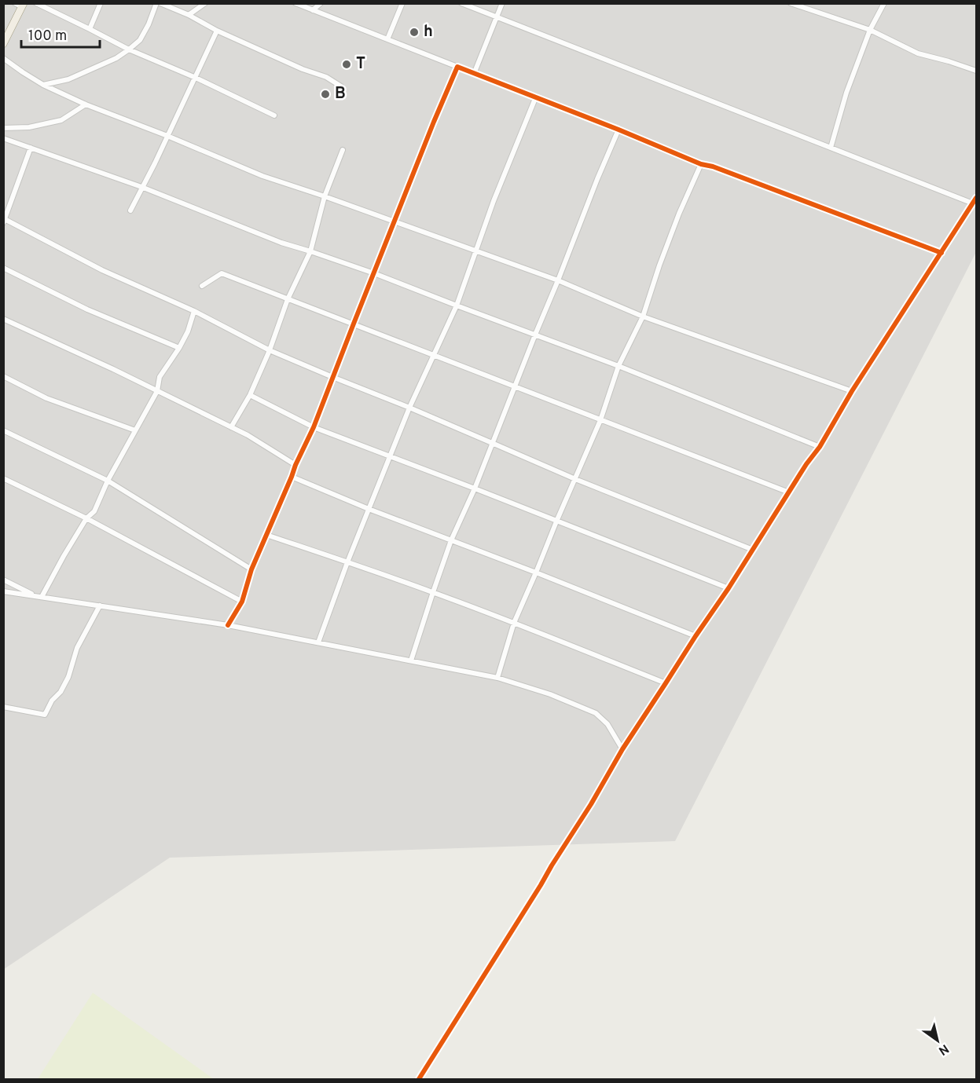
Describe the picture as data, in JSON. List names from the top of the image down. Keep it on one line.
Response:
{"places":["h","T","B"],"scale_bar":"100 m","north":"bottom right"}
